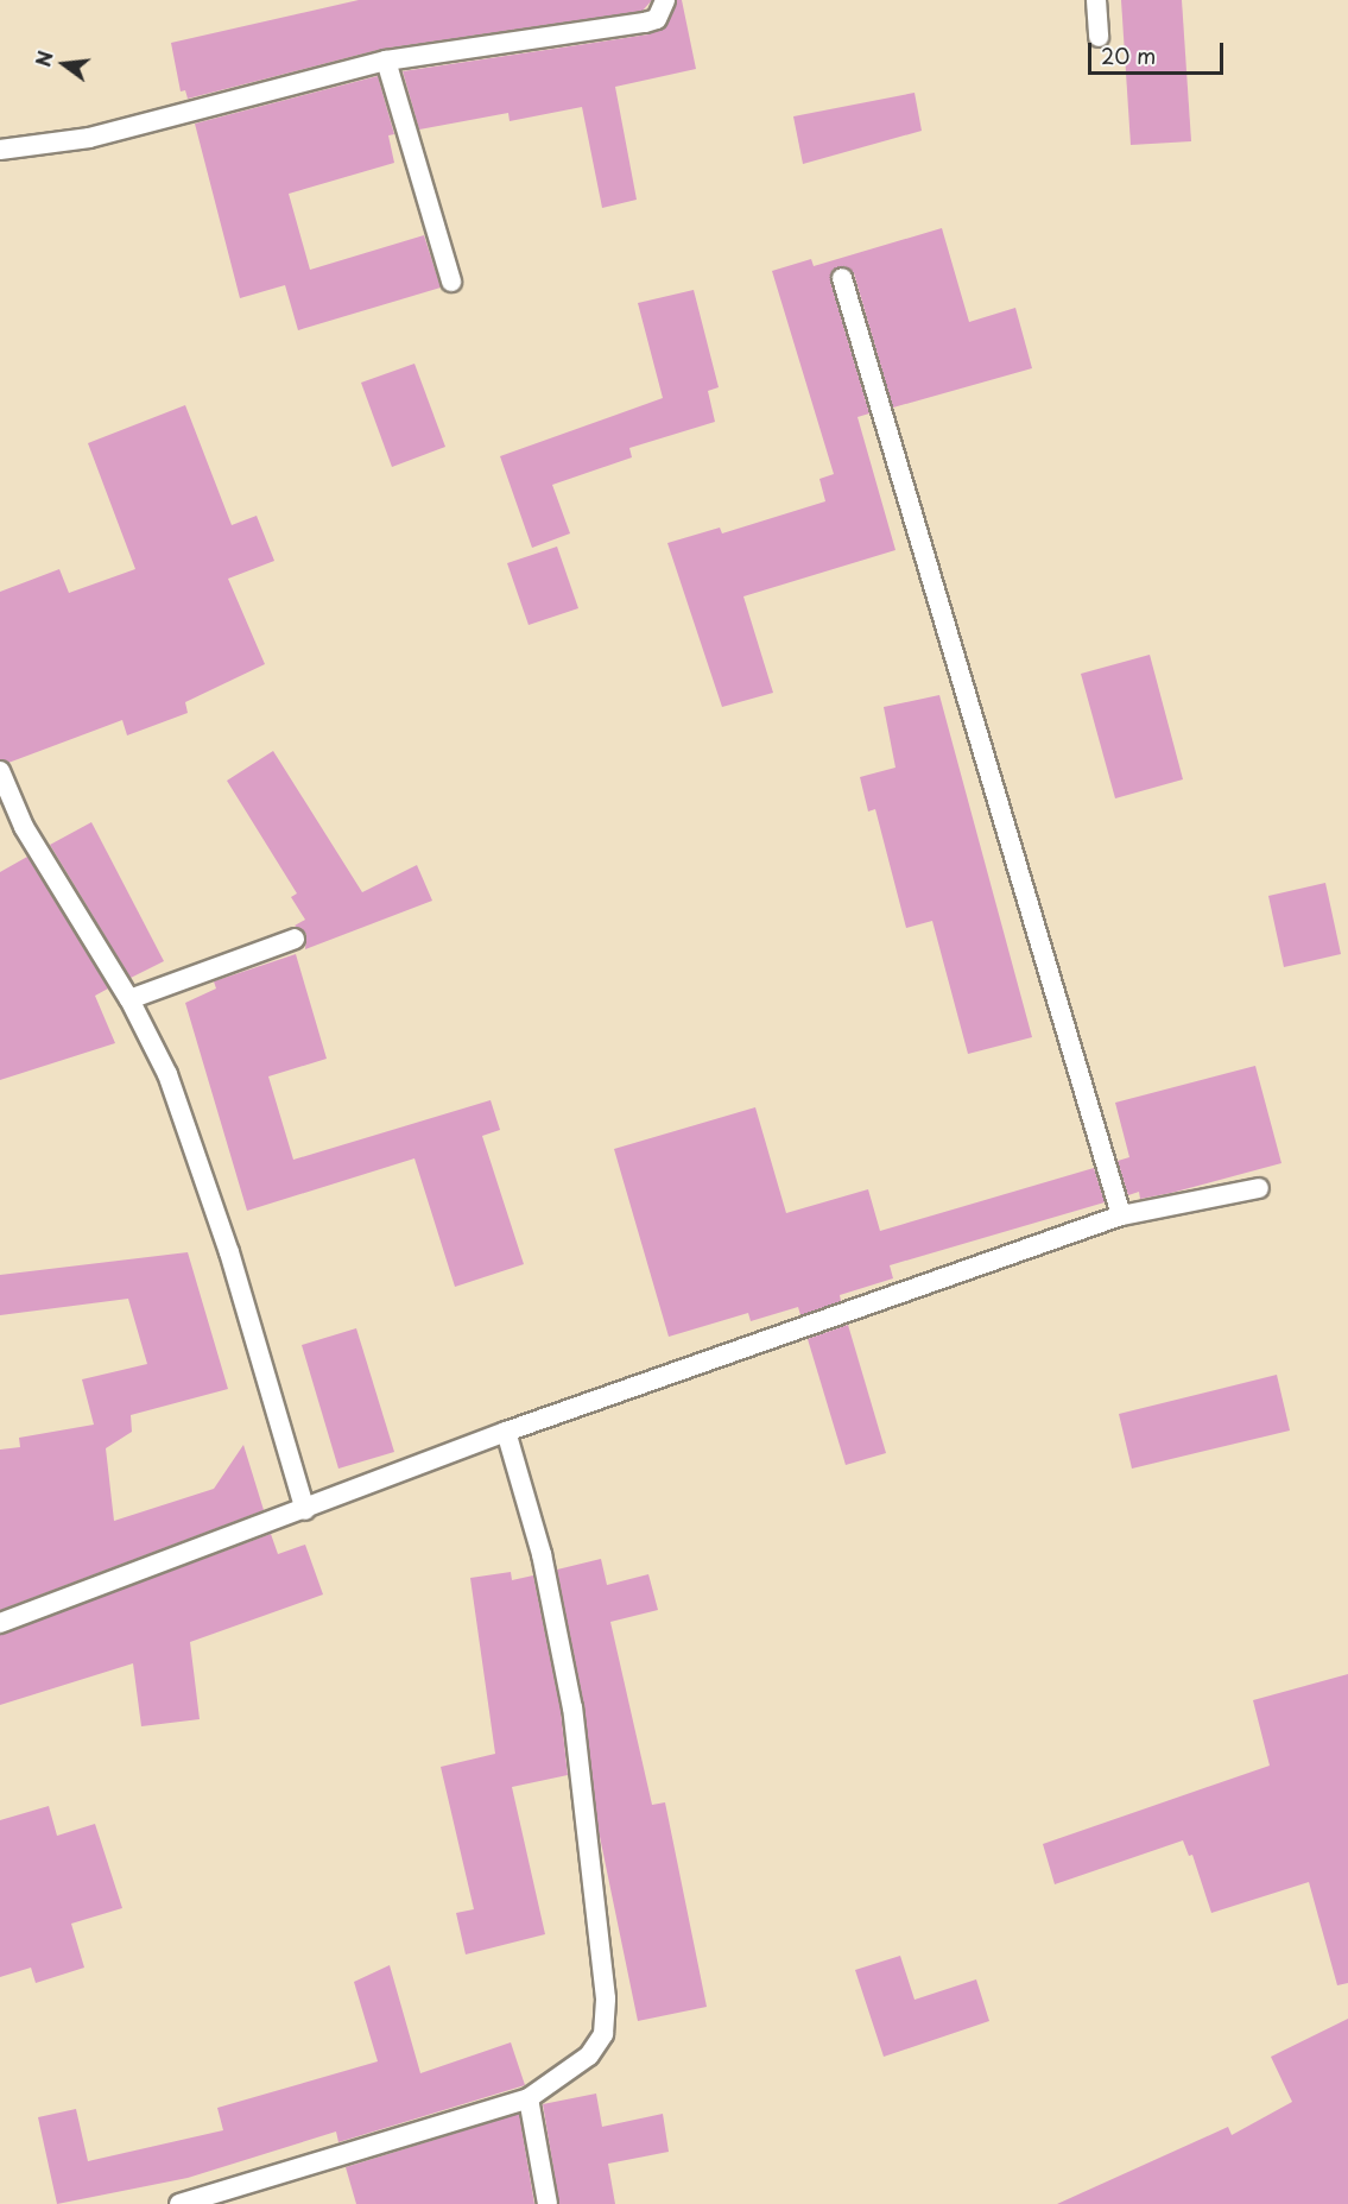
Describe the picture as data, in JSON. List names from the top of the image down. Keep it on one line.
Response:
{"scale_bar":"20 m","north":"left"}
